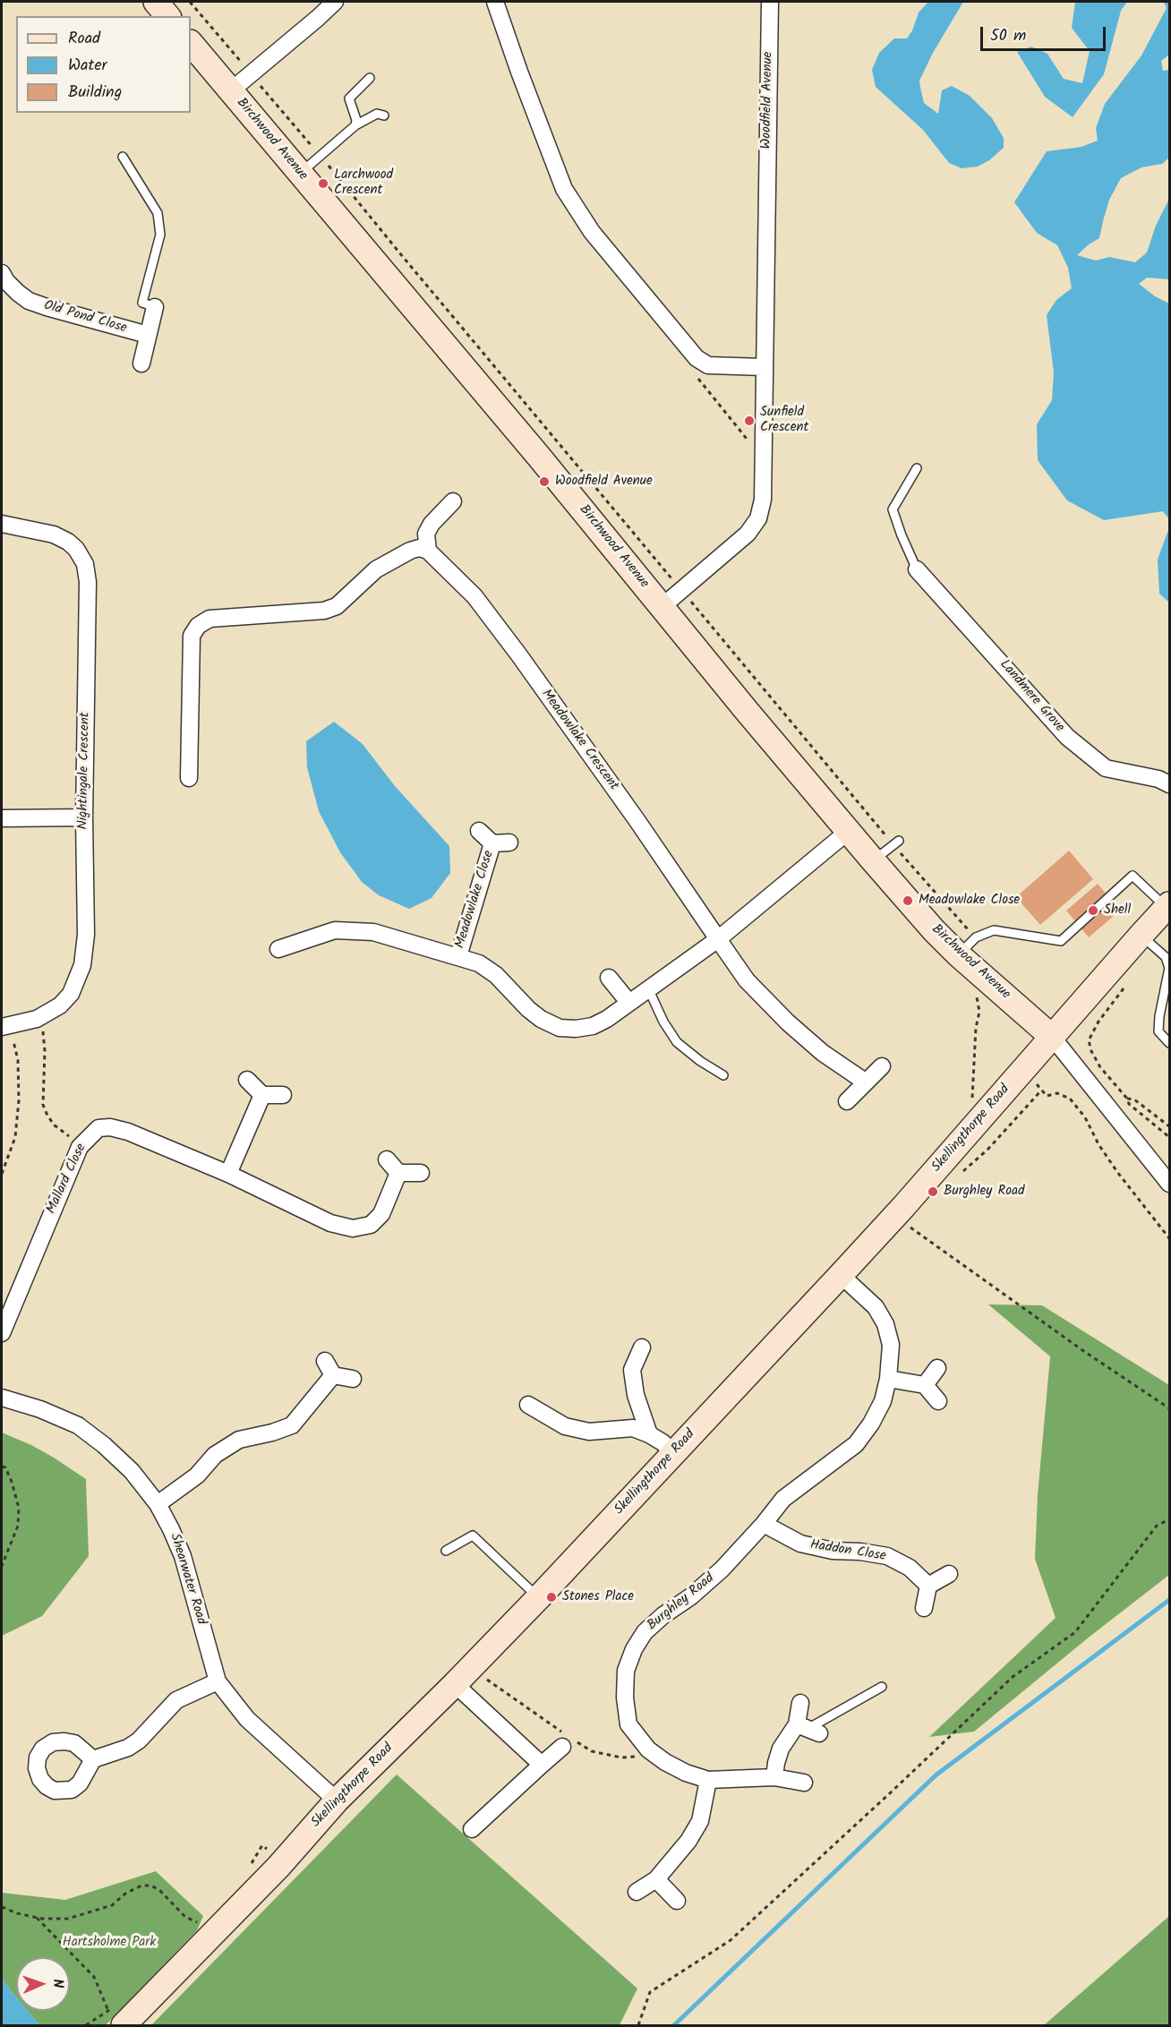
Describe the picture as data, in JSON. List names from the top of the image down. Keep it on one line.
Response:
{"streets":{"main road":["Birchwood Avenue","Skellingthorpe Road"],"street":["Woodfield Avenue","Old Pond Close","Landmere Grove","Meadowlake Crescent","Nightingale Crescent","Meadowlake Close","Mallard Close","Haddon Close","Shearwater Road","Burghley Road"]},"crossings":[["Woodfield Avenue","Birchwood Avenue"],["Birchwood Avenue","Skellingthorpe Road"],["Meadowlake Crescent","Meadowlake Close"],["Skellingthorpe Road","Shearwater Road"],["Skellingthorpe Road","Burghley Road"],["Haddon Close","Burghley Road"]],"parks":["Hartsholme Park"],"places":["Larchwood Crescent","Sunfield Crescent","Woodfield Avenue","Meadowlake Close","Shell","Burghley Road","Stones Place"],"legend":["Road","Water","Building"],"scale_bar":"50 m","north":"right"}
